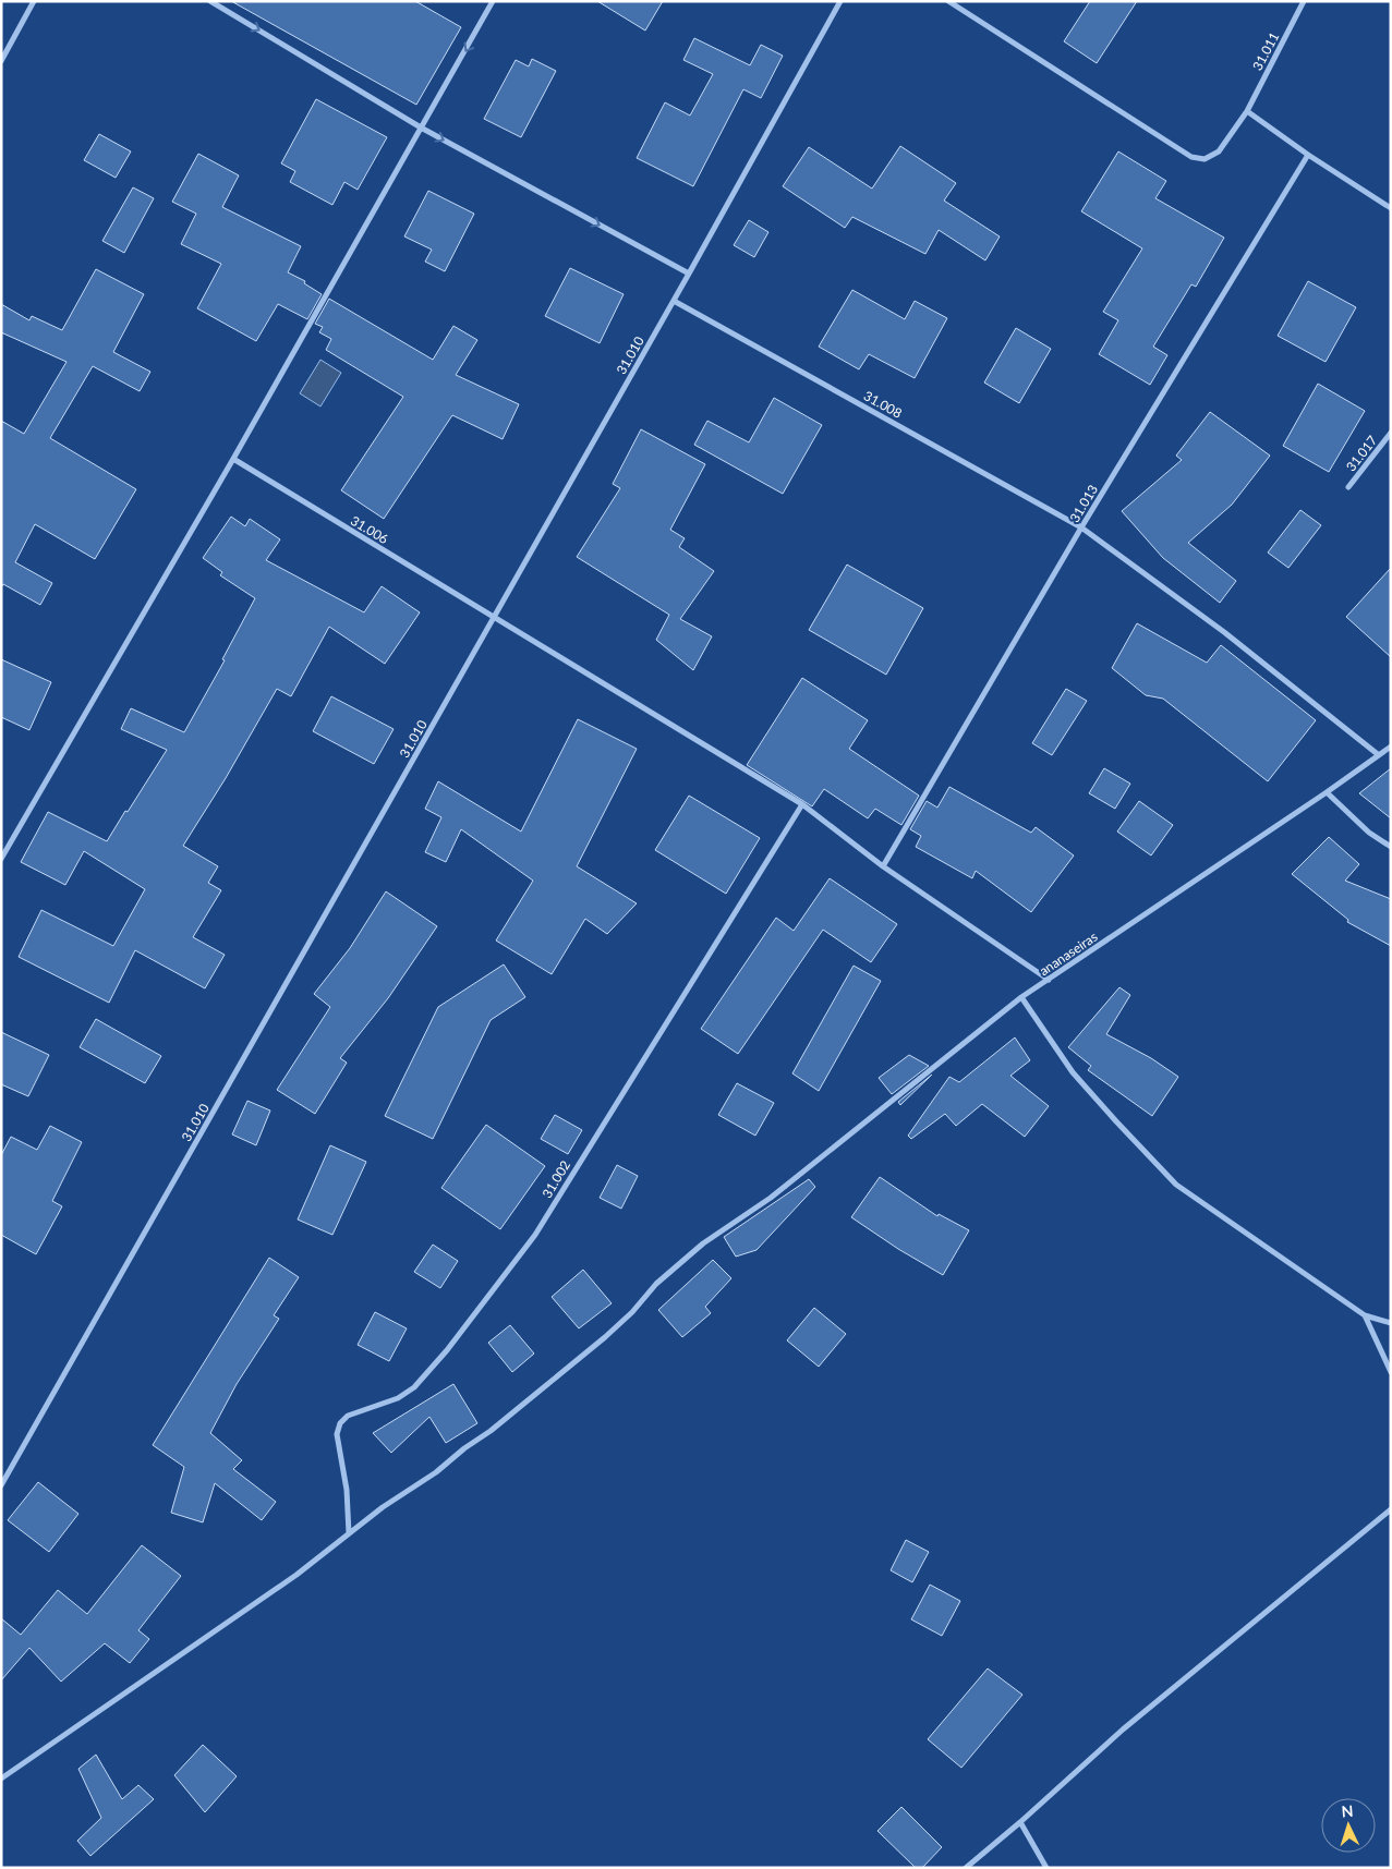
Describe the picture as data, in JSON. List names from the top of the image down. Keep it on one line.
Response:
{"streets":{"street":["31.011","31.010","31.008","31.017","31.013","31.006","ananaseiras","31.002"]},"crossings":[["31.010","31.008"],["31.010","31.006"],["31.008","31.013"],["31.008","ananaseiras"],["31.013","31.006"],["31.006","ananaseiras"],["31.006","31.002"],["ananaseiras","31.002"]],"north":"top"}
